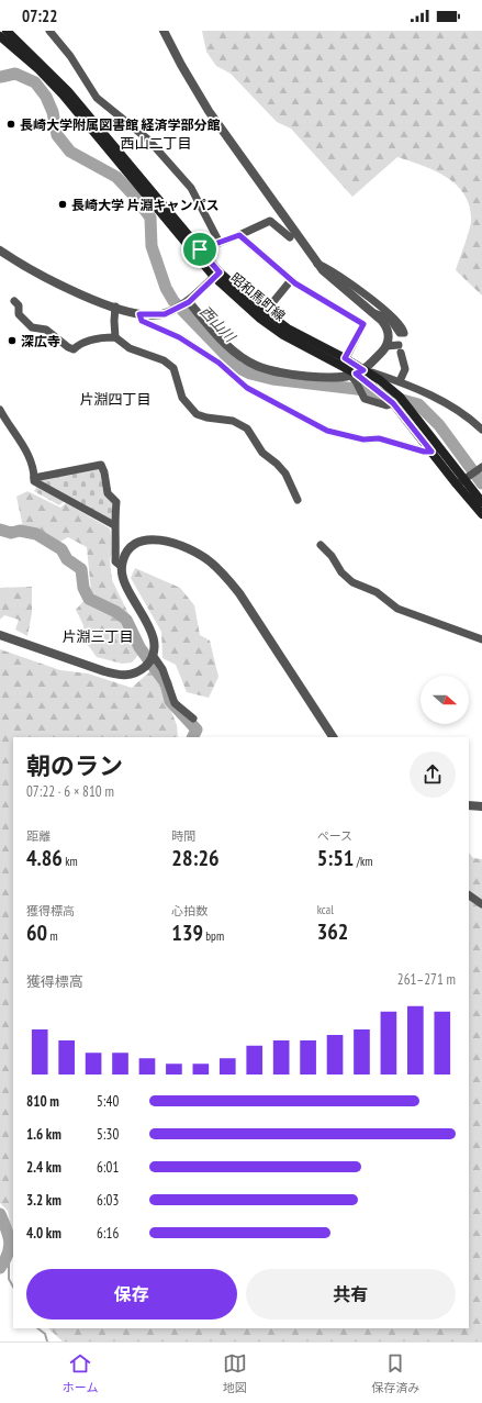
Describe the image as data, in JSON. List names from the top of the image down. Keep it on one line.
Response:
{"streets":{"main road":["昭和馬町線"]},"districts":["西山二丁目","片淵四丁目","片淵三丁目"],"water":["西山川"],"places":["長崎大学附属図書館 経済学部分館","長崎大学 片淵キャンパス","深広寺"],"north":"right","page":{"status":"07:22","heading":["朝のラン","07:22 · 6 × 810 m"],"stats":[["距離","4.86 km"],["時間","28:26"],["ペース","5:51 /km"],["獲得標高","60 m"],["心拍数","139 bpm"],["kcal","362"]],"chart":["獲得標高","261–271 m"],"list":[{"name":"810 m","note":"5:40"},{"name":"1.6 km","note":"5:30"},{"name":"2.4 km","note":"6:01"},{"name":"3.2 km","note":"6:03"},{"name":"4.0 km","note":"6:16"}],"buttons":["保存","共有"],"tabs":["ホーム","地図","保存済み"]}}
